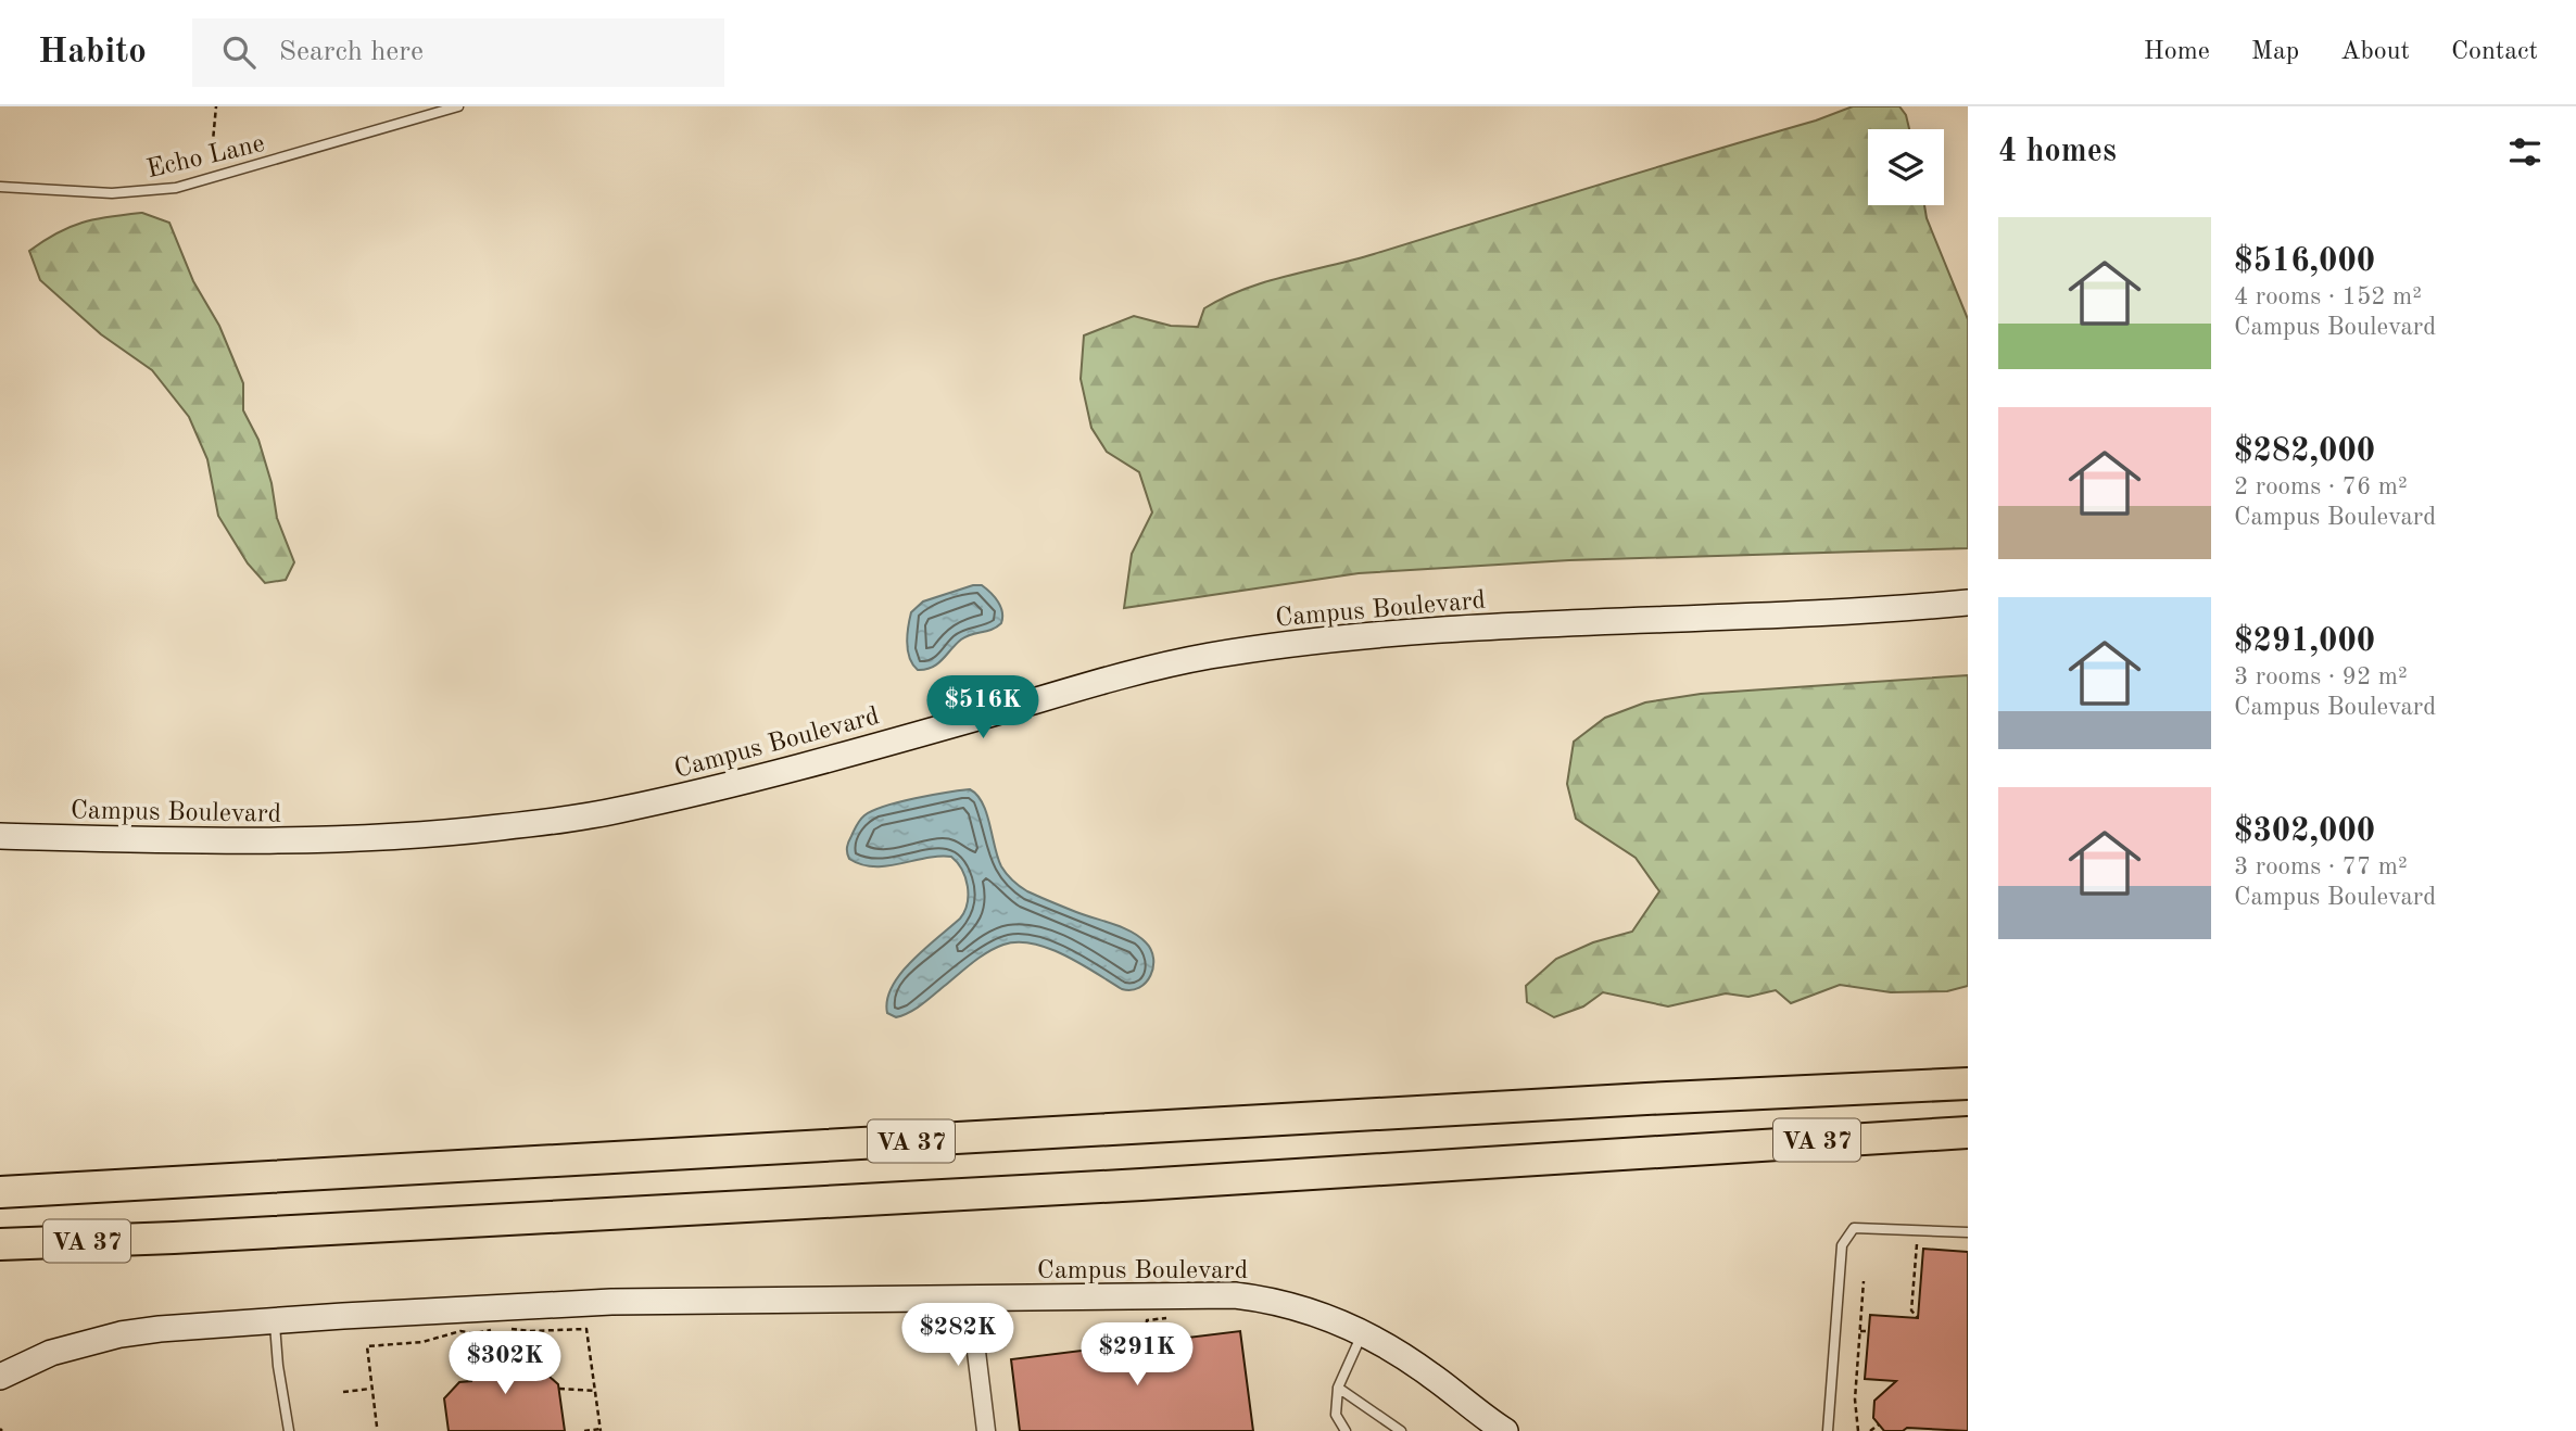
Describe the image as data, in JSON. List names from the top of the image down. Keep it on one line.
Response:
{"streets":{"highway":["VA 37"],"street":["Campus Boulevard"],"lane":["Echo Lane"]},"page":{"header":"Habito","search":"Search here","nav":["Home","Map","About","Contact"],"heading":"4 homes","list":[{"name":"$516,000","note":"4 rooms · 152 m² · Campus Boulevard"},{"name":"$282,000","note":"2 rooms · 76 m² · Campus Boulevard"},{"name":"$291,000","note":"3 rooms · 92 m² · Campus Boulevard"},{"name":"$302,000","note":"3 rooms · 77 m² · Campus Boulevard"}],"price":["$516K","$282K","$291K","$302K"]}}
